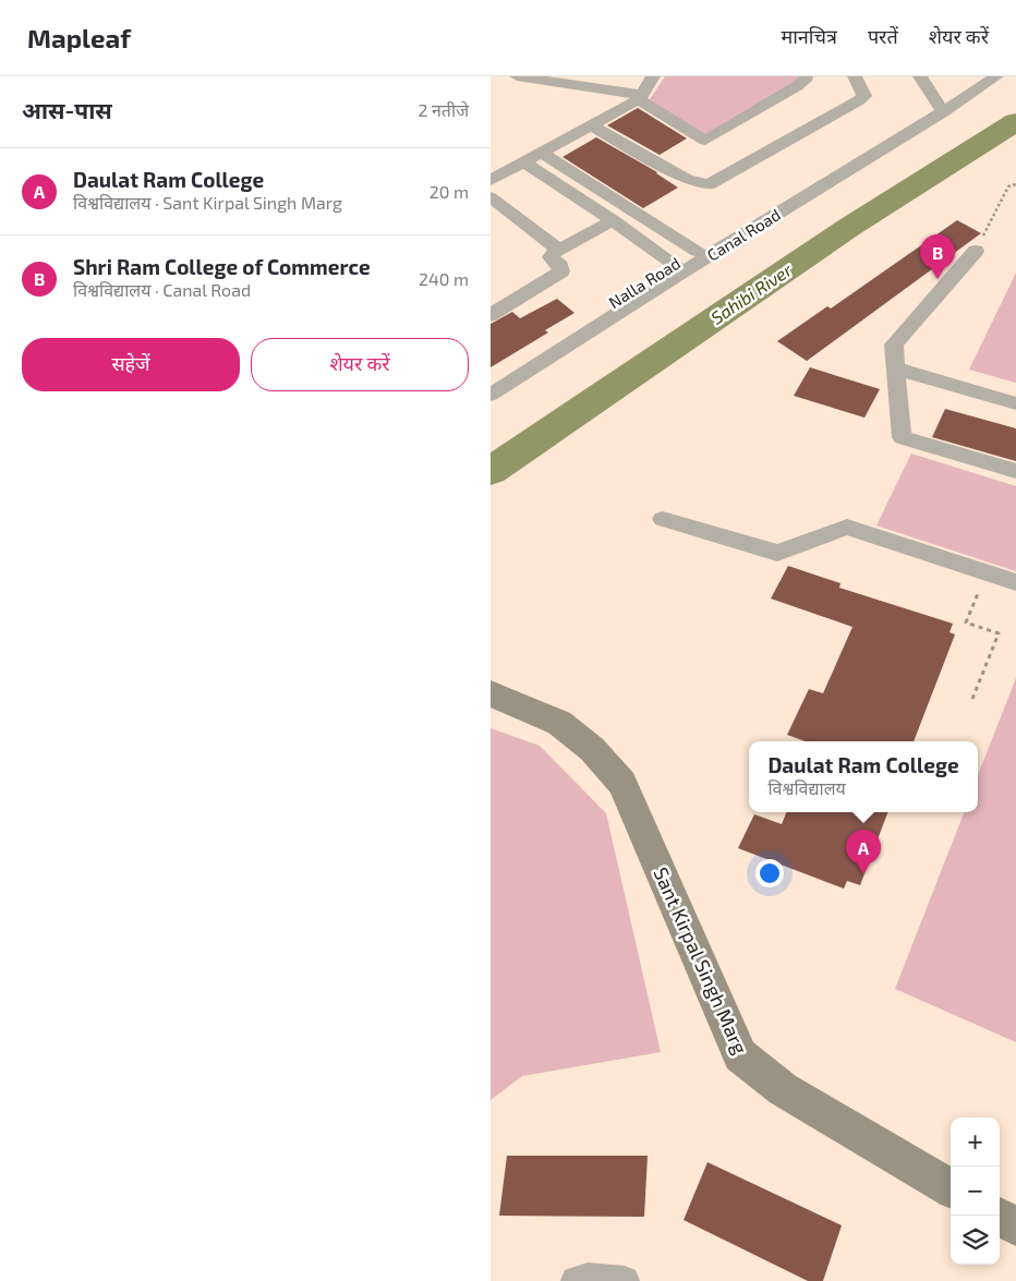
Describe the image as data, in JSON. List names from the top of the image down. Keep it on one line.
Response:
{"streets":{"street":["Canal Road","Nalla Road","Sant Kirpal Singh Marg"]},"crossings":[["Canal Road","Nalla Road"]],"water":["Sahibi River"],"page":{"header":"Mapleaf","nav":["मानचित्र","परतें","शेयर करें"],"heading":["आस-पास","2 नतीजे"],"list":[{"mark":"A","name":"Daulat Ram College","note":"विश्वविद्यालय · Sant Kirpal Singh Marg","value":"20 m"},{"mark":"B","name":"Shri Ram College of Commerce","note":"विश्वविद्यालय · Canal Road","value":"240 m"}],"pins":["B","A"],"buttons":["सहेजें","शेयर करें"],"popup":["Daulat Ram College","विश्वविद्यालय"],"map_buttons":["+","−"]}}
